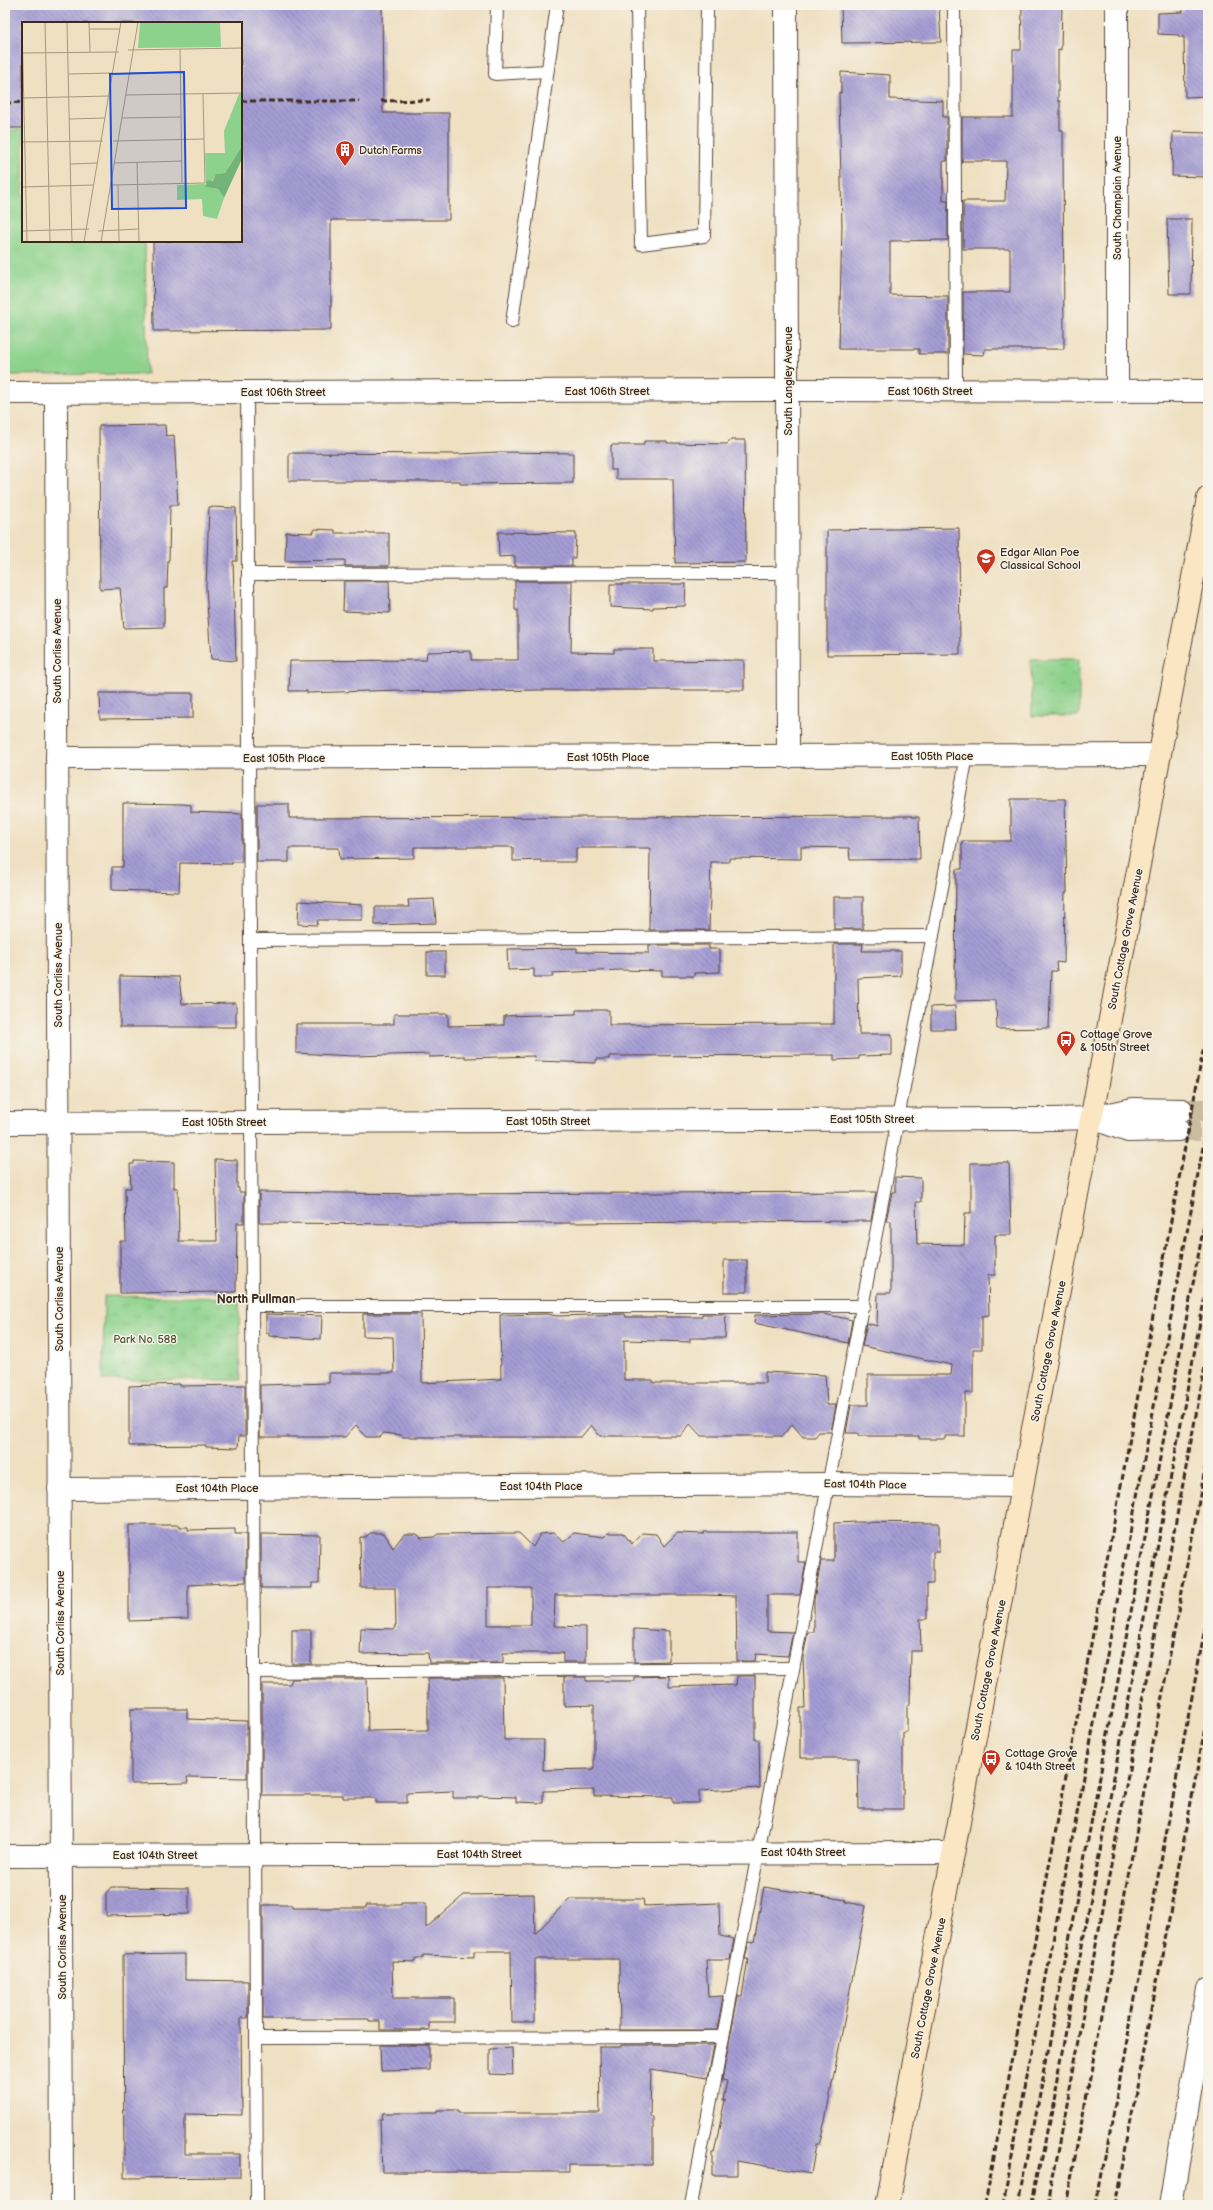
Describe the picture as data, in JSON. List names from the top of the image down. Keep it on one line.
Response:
{"streets":{"street":["South Champlain Avenue","South Langley Avenue","East 106th Street","South Corliss Avenue","East 105th Place","South Cottage Grove Avenue","East 105th Street","East 104th Place","East 104th Street"]},"crossings":[["South Champlain Avenue","East 106th Street"],["South Langley Avenue","East 106th Street"],["South Langley Avenue","East 105th Place"],["East 106th Street","South Corliss Avenue"],["South Corliss Avenue","East 105th Place"],["South Corliss Avenue","East 105th Street"],["South Corliss Avenue","East 104th Place"],["South Corliss Avenue","East 104th Street"],["East 105th Place","South Cottage Grove Avenue"],["South Cottage Grove Avenue","East 105th Street"],["South Cottage Grove Avenue","East 104th Place"],["South Cottage Grove Avenue","East 104th Street"]],"districts":["North Pullman"],"parks":["Park No. 588"],"places":{"building":["Dutch Farms"],"school or university":["Edgar Allan Poe Classical School"],"bus stop":["Cottage Grove & 105th Street","Cottage Grove & 104th Street"]}}
